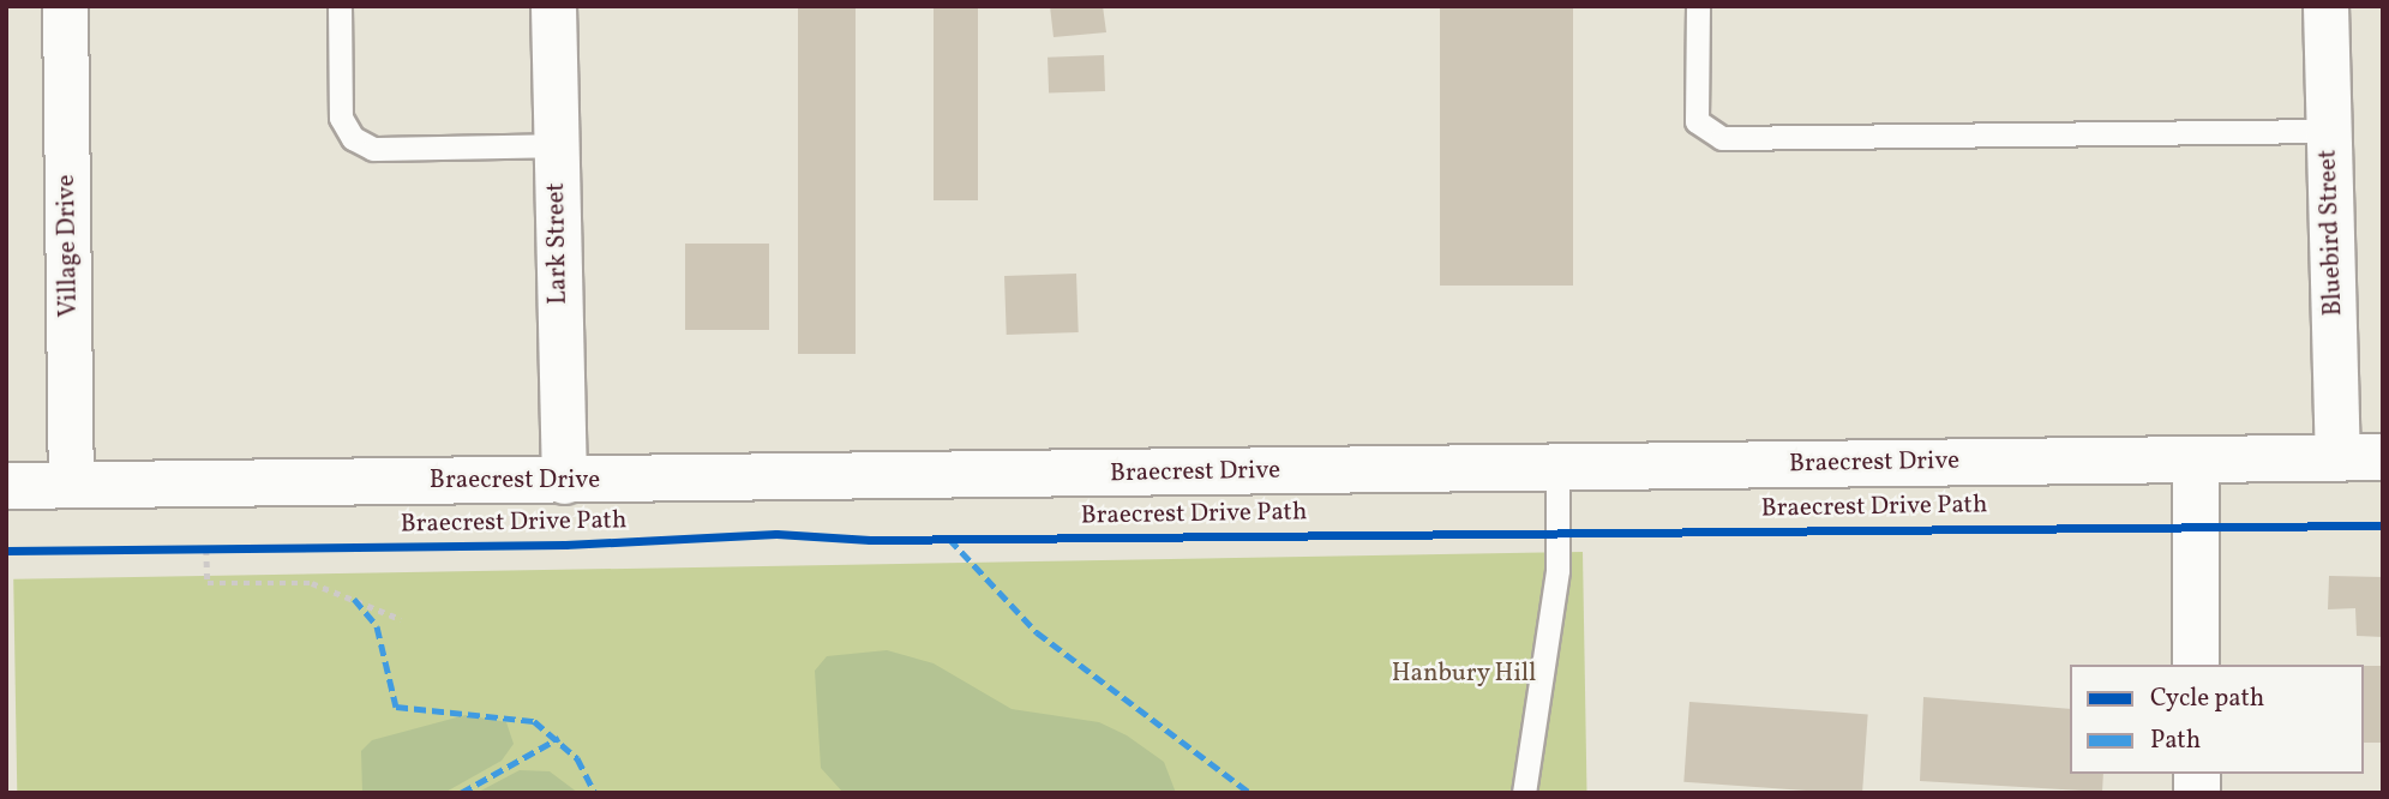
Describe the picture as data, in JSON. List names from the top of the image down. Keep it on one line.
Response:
{"streets":{"street":["Bluebird Street","Lark Street","Village Drive","Braecrest Drive"],"cycle path":["Braecrest Drive Path"]},"crossings":[["Bluebird Street","Braecrest Drive"],["Lark Street","Braecrest Drive"],["Village Drive","Braecrest Drive"]],"parks":["Hanbury Hill"],"legend":["Cycle path","Path"]}
